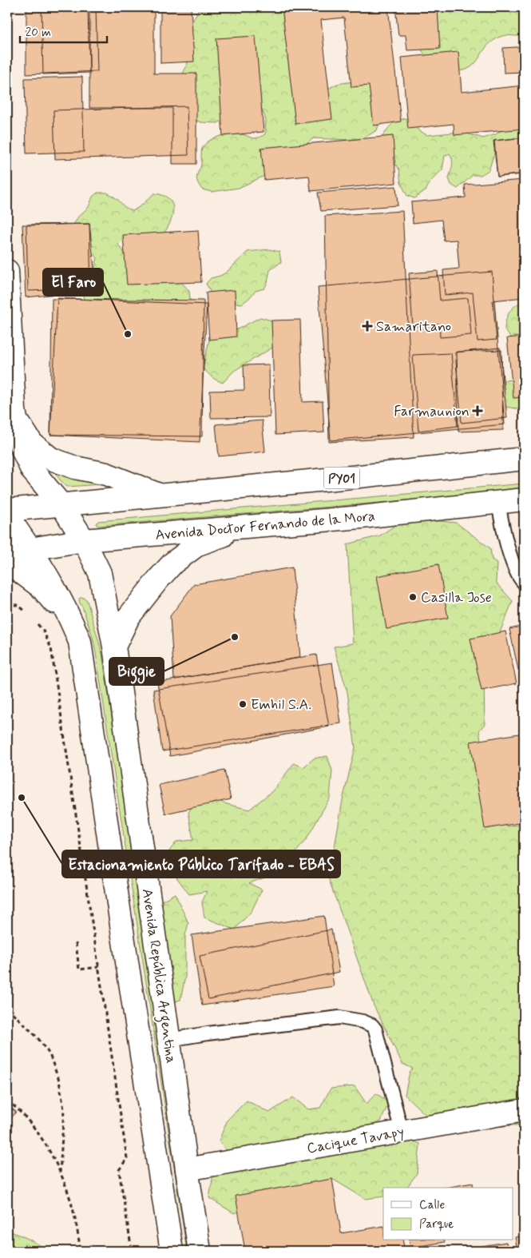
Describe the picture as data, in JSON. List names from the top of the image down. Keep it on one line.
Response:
{"streets":{"main road":["PY01","Avenida Doctor Fernando de la Mora","Avenida República Argentina","Cacique Tavapy"]},"crossings":[["PY01","Avenida República Argentina"],["Avenida Doctor Fernando de la Mora","Avenida República Argentina"],["Avenida República Argentina","Cacique Tavapy"]],"places":{"health":["Samaritano","Farmaunion"],"other":["El Faro","Casilla Jose","Biggie","Emhil S.A.","Estacionamiento Público Tarifado - EBAS"]},"legend":["Calle","Parque"],"scale_bar":"20 m"}
